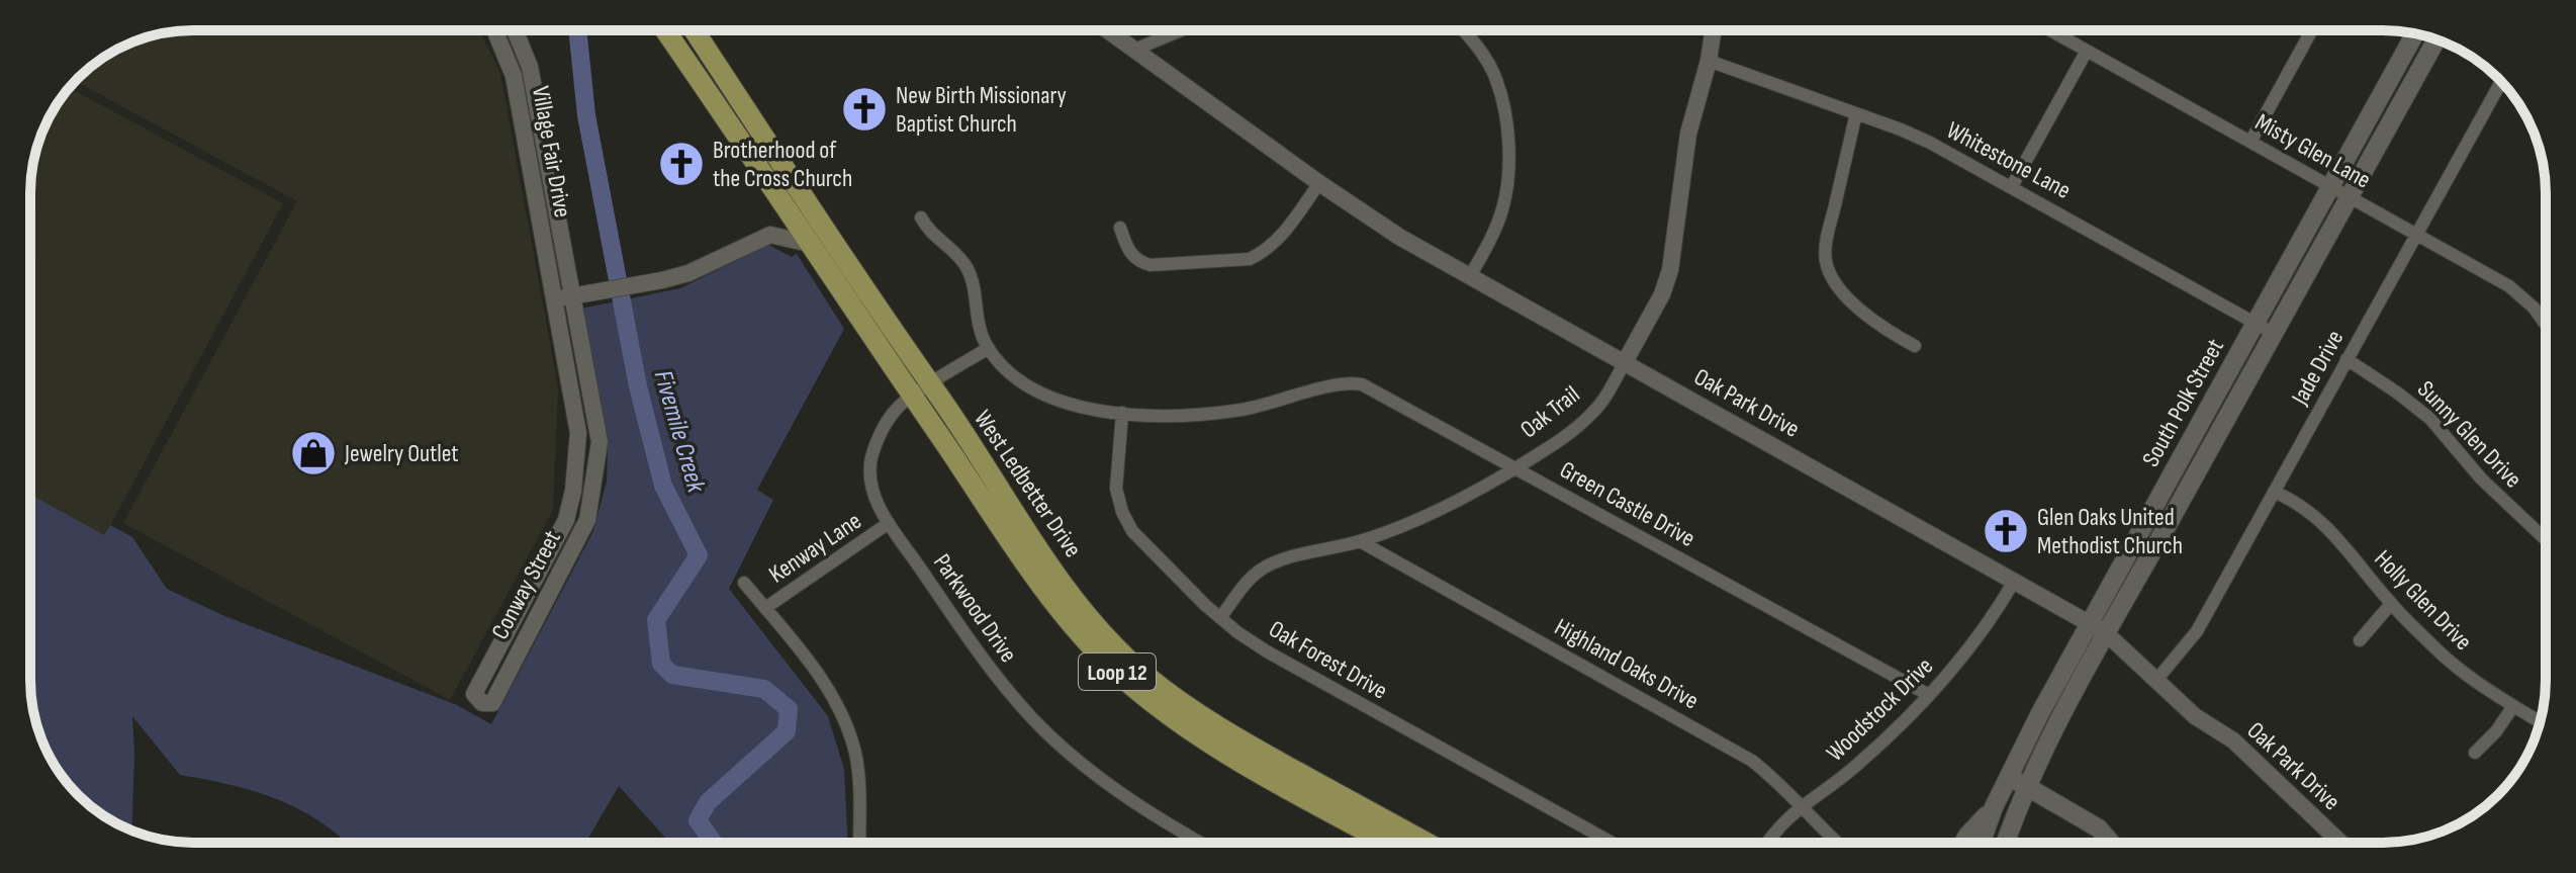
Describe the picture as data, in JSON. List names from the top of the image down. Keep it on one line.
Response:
{"streets":{"main road":["South Polk Street","West Ledbetter Drive","Loop 12"],"street":["Misty Glen Lane","Village Fair Drive","Whitestone Lane","Jade Drive","Oak Park Drive","Oak Trail","Sunny Glen Drive","Green Castle Drive","Kenway Lane","Conway Street","Holly Glen Drive","Parkwood Drive","Oak Forest Drive","Highland Oaks Drive","Woodstock Drive"]},"crossings":[["Misty Glen Lane","Jade Drive"],["Misty Glen Lane","South Polk Street"],["Village Fair Drive","Conway Street"],["Whitestone Lane","South Polk Street"],["Whitestone Lane","Oak Trail"],["Jade Drive","Oak Park Drive"],["Jade Drive","Sunny Glen Drive"],["Jade Drive","Holly Glen Drive"],["Oak Park Drive","South Polk Street"],["Oak Park Drive","Oak Trail"],["Oak Park Drive","Woodstock Drive"],["Oak Trail","Green Castle Drive"],["Oak Trail","Oak Forest Drive"],["Oak Trail","Highland Oaks Drive"],["West Ledbetter Drive","Parkwood Drive"],["Green Castle Drive","Parkwood Drive"],["Green Castle Drive","Oak Forest Drive"],["Green Castle Drive","Woodstock Drive"],["Kenway Lane","Parkwood Drive"],["Highland Oaks Drive","Woodstock Drive"]],"water":["Fivemile Creek"],"places":{"church":["New Birth Missionary Baptist Church","Brotherhood of the Cross Church","Glen Oaks United Methodist Church"],"shop":["Jewelry Outlet"]}}
